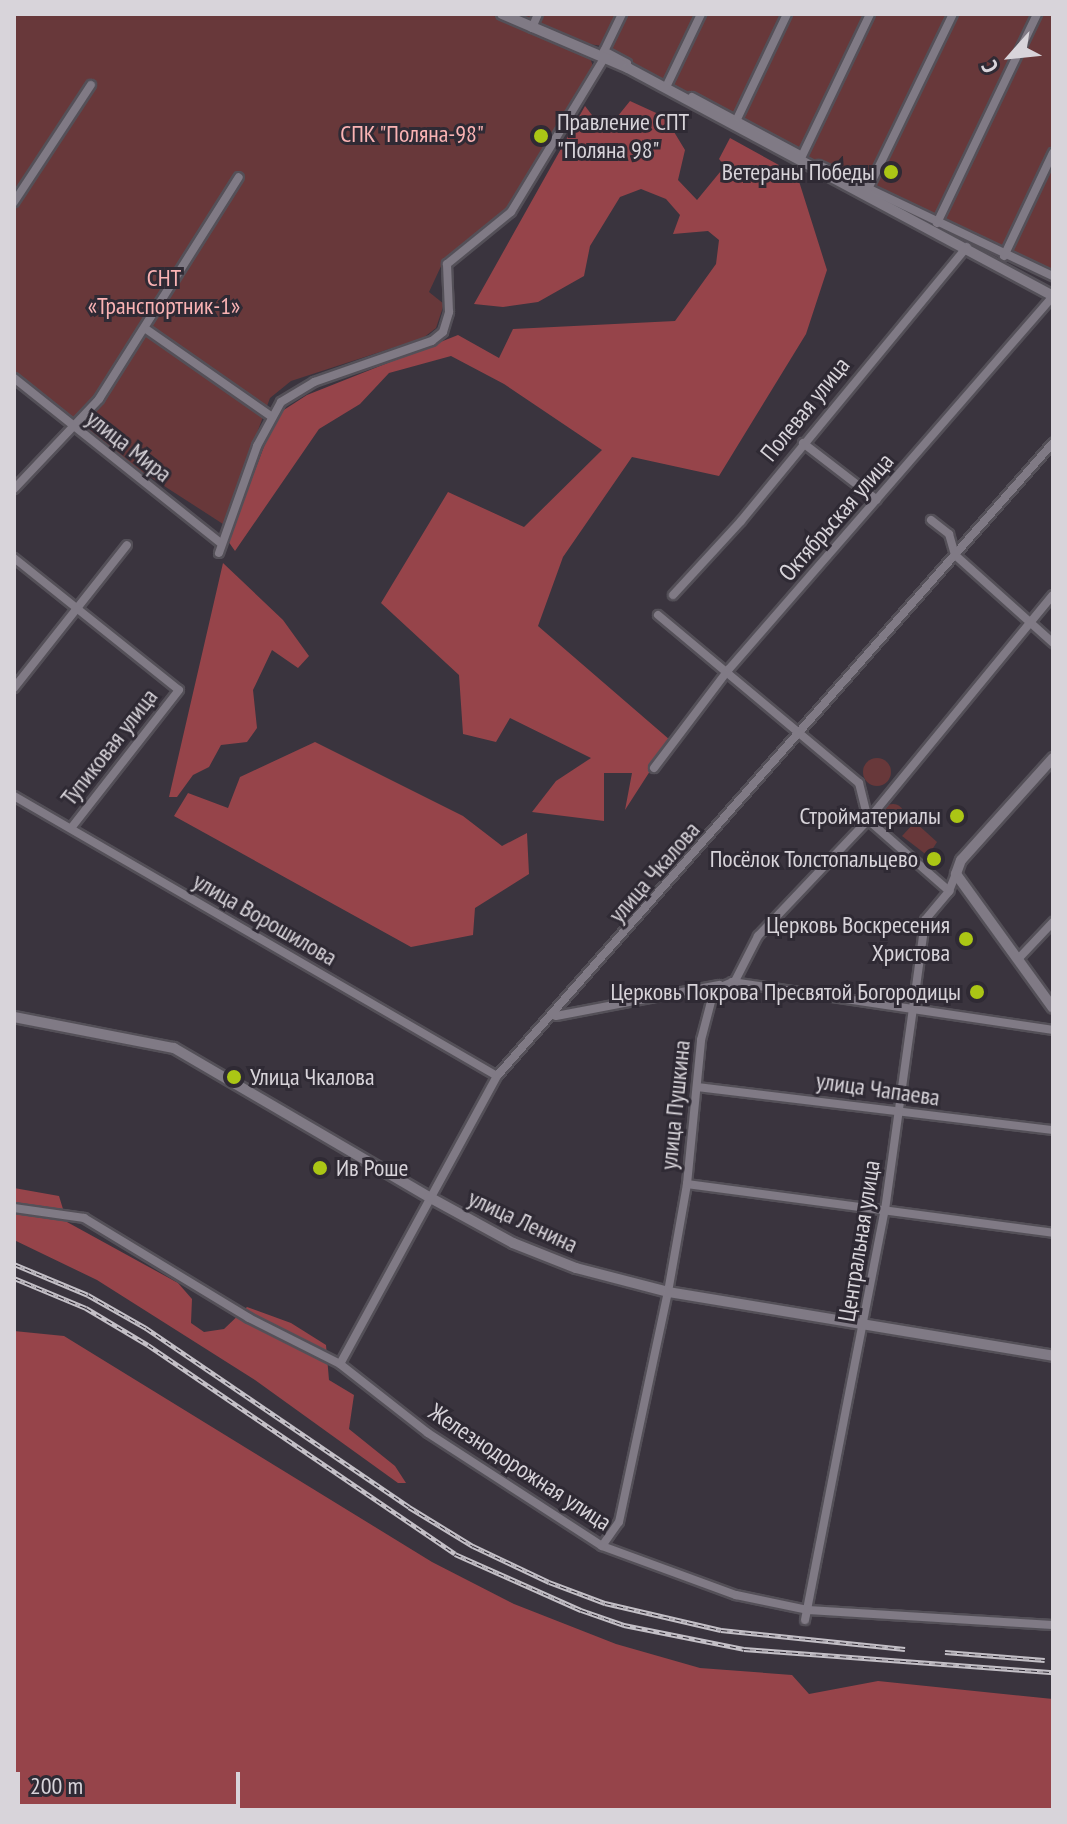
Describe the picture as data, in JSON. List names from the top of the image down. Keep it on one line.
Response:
{"streets":{"street":["Полевая улица","улица Мира","Октябрьская улица","Тупиковая улица","улица Чкалова","улица Ворошилова","улица Чапаева","улица Пушкина","улица Ленина","Центральная улица","Железнодорожная улица"]},"crossings":[["Тупиковая улица","улица Ворошилова"],["улица Чкалова","улица Ворошилова"],["улица Чкалова","улица Ленина"],["улица Чкалова","Железнодорожная улица"],["улица Чапаева","улица Пушкина"],["улица Чапаева","Центральная улица"],["улица Пушкина","улица Ленина"],["улица Пушкина","Железнодорожная улица"],["улица Ленина","Центральная улица"],["Центральная улица","Железнодорожная улица"]],"parks":["СПК \"Поляна-98\"","СНТ «Транспортник-1»"],"places":["Правление СПТ \"Поляна 98\"","Ветераны Победы","Стройматериалы","Посёлок Толстопальцево","Церковь Воскресения Христова","Церковь Покрова Пресвятой Богородицы","Улица Чкалова","Ив Роше"],"scale_bar":"200 m","north":"bottom left"}
